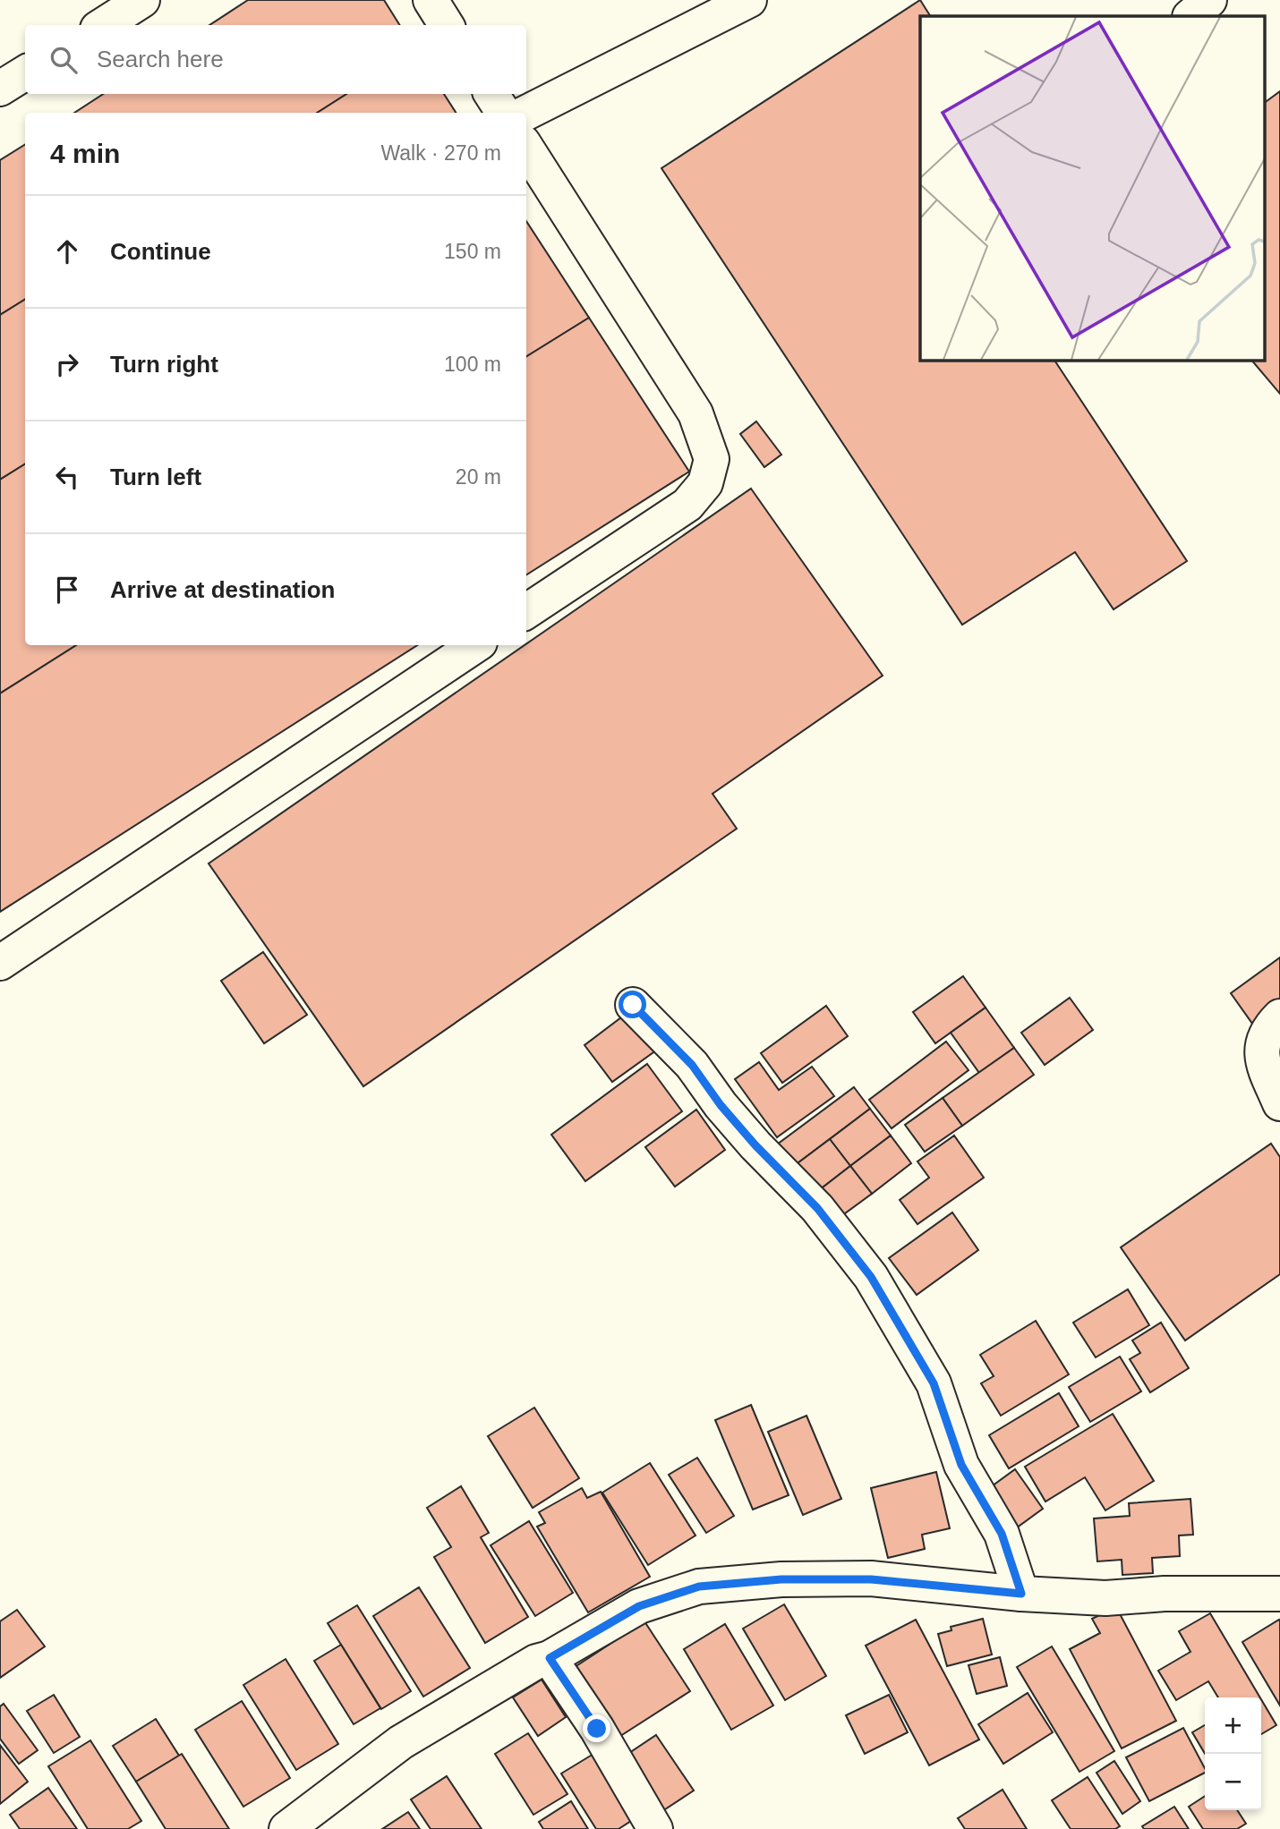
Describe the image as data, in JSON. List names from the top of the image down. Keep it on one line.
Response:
{"page":{"search":"Search here","heading":["4 min","Walk · 270 m"],"list":[["Continue","150 m"],["Turn right","100 m"],["Turn left","20 m"],"Arrive at destination"],"map_buttons":["+","−"]}}
